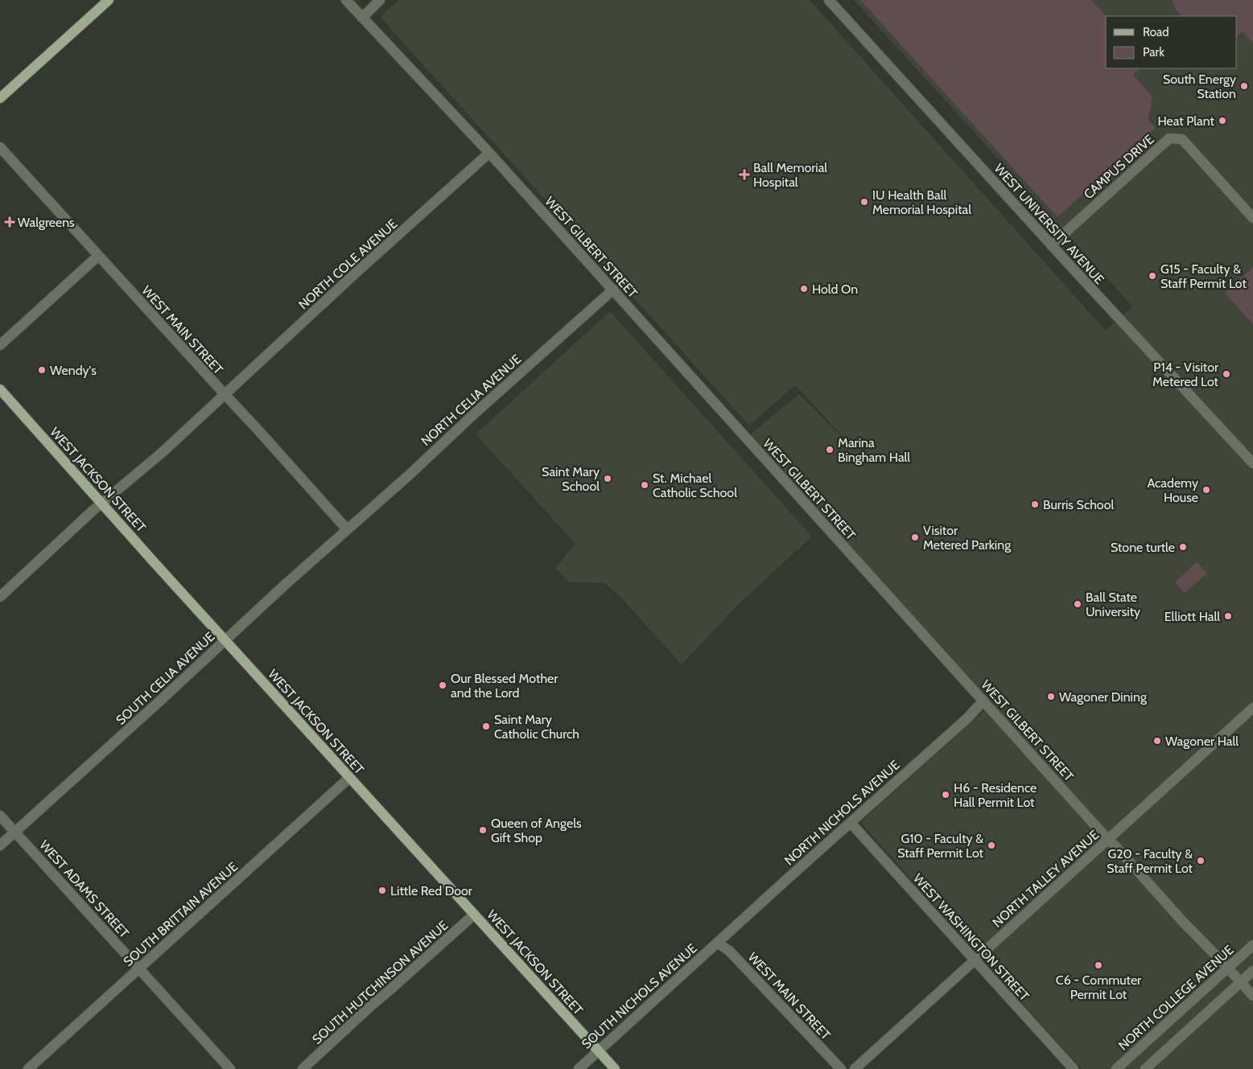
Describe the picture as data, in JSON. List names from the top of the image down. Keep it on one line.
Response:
{"streets":{"main road":["WEST JACKSON STREET"],"street":["CAMPUS DRIVE","WEST UNIVERSITY AVENUE","WEST GILBERT STREET","NORTH COLE AVENUE","WEST MAIN STREET","NORTH CELIA AVENUE","SOUTH CELIA AVENUE","NORTH NICHOLS AVENUE","NORTH TALLEY AVENUE","WEST ADAMS STREET","SOUTH BRITTAIN AVENUE","WEST WASHINGTON STREET","SOUTH HUTCHINSON AVENUE","SOUTH NICHOLS AVENUE","NORTH COLLEGE AVENUE"]},"crossings":[["CAMPUS DRIVE","WEST UNIVERSITY AVENUE"],["WEST GILBERT STREET","NORTH COLE AVENUE"],["WEST GILBERT STREET","NORTH CELIA AVENUE"],["WEST GILBERT STREET","NORTH NICHOLS AVENUE"],["WEST GILBERT STREET","NORTH TALLEY AVENUE"],["WEST GILBERT STREET","NORTH COLLEGE AVENUE"],["NORTH COLE AVENUE","WEST MAIN STREET"],["NORTH COLE AVENUE","WEST JACKSON STREET"],["WEST MAIN STREET","NORTH CELIA AVENUE"],["WEST MAIN STREET","SOUTH CELIA AVENUE"],["WEST MAIN STREET","NORTH NICHOLS AVENUE"],["WEST MAIN STREET","SOUTH NICHOLS AVENUE"],["NORTH CELIA AVENUE","SOUTH CELIA AVENUE"],["WEST JACKSON STREET","SOUTH CELIA AVENUE"],["WEST JACKSON STREET","SOUTH BRITTAIN AVENUE"],["WEST JACKSON STREET","SOUTH HUTCHINSON AVENUE"],["WEST JACKSON STREET","SOUTH NICHOLS AVENUE"],["SOUTH CELIA AVENUE","WEST ADAMS STREET"],["NORTH NICHOLS AVENUE","WEST WASHINGTON STREET"],["NORTH NICHOLS AVENUE","SOUTH NICHOLS AVENUE"],["NORTH TALLEY AVENUE","WEST WASHINGTON STREET"],["WEST ADAMS STREET","SOUTH BRITTAIN AVENUE"]],"places":{"other":["South Energy Station","Heat Plant","IU Health Ball Memorial Hospital","G15 - Faculty & Staff Permit Lot","Hold On","Wendy's","P14 - Visitor Metered Lot","Marina Bingham Hall","Saint Mary School","St. Michael Catholic School","Academy House","Burris School","Visitor Metered Parking","Stone turtle","Ball State University","Elliott Hall","Our Blessed Mother and the Lord","Wagoner Dining","Saint Mary Catholic Church","Wagoner Hall","H6 - Residence Hall Permit Lot","Queen of Angels Gift Shop","G10 - Faculty & Staff Permit Lot","G20 - Faculty & Staff Permit Lot","Little Red Door","C6 - Commuter Permit Lot"],"health":["Ball Memorial Hospital","Walgreens"]},"legend":["Road","Park"]}
